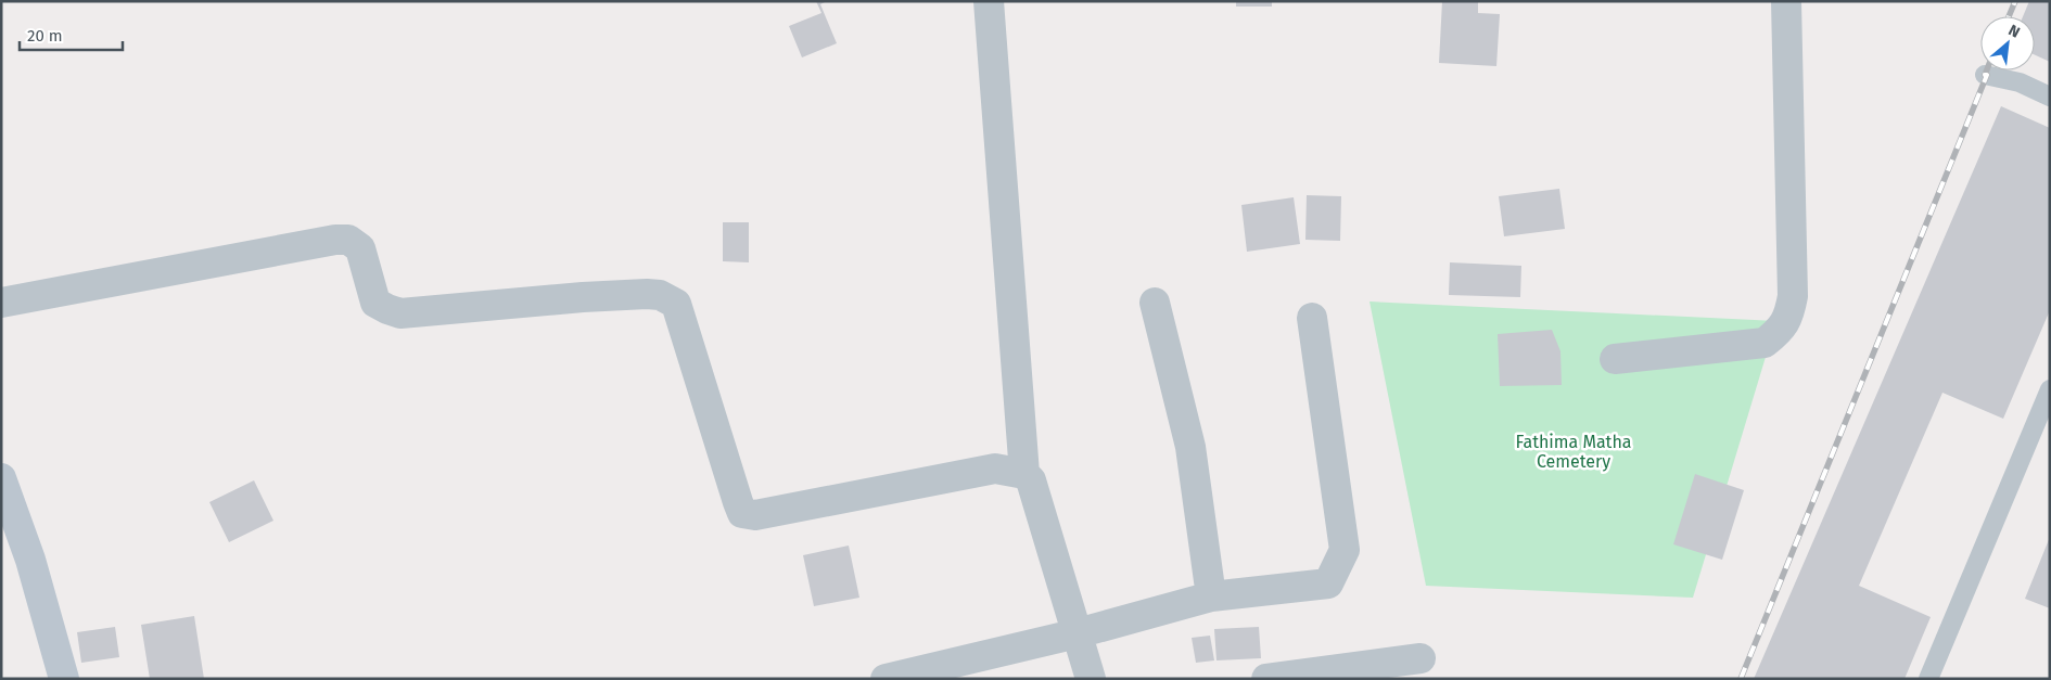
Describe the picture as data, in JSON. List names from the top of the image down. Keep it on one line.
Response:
{"parks":["Fathima Matha Cemetery"],"scale_bar":"20 m","north":"top right"}
